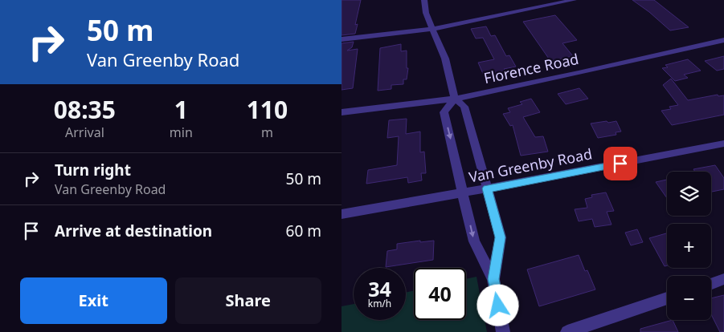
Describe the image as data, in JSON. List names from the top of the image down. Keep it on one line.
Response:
{"streets":{"street":["Florence Road","Van Greenby Road"]},"page":{"turn":["50 m","Van Greenby Road"],"eta":["08:35","Arrival","1","min","110","m"],"list":[{"name":"Turn right","note":"Van Greenby Road","value":"50 m"},{"name":"Arrive at destination","value":"60 m"}],"map_buttons":["+","−"],"speed":"34 km/h","limit":"40","buttons":["Exit","Share"]}}
